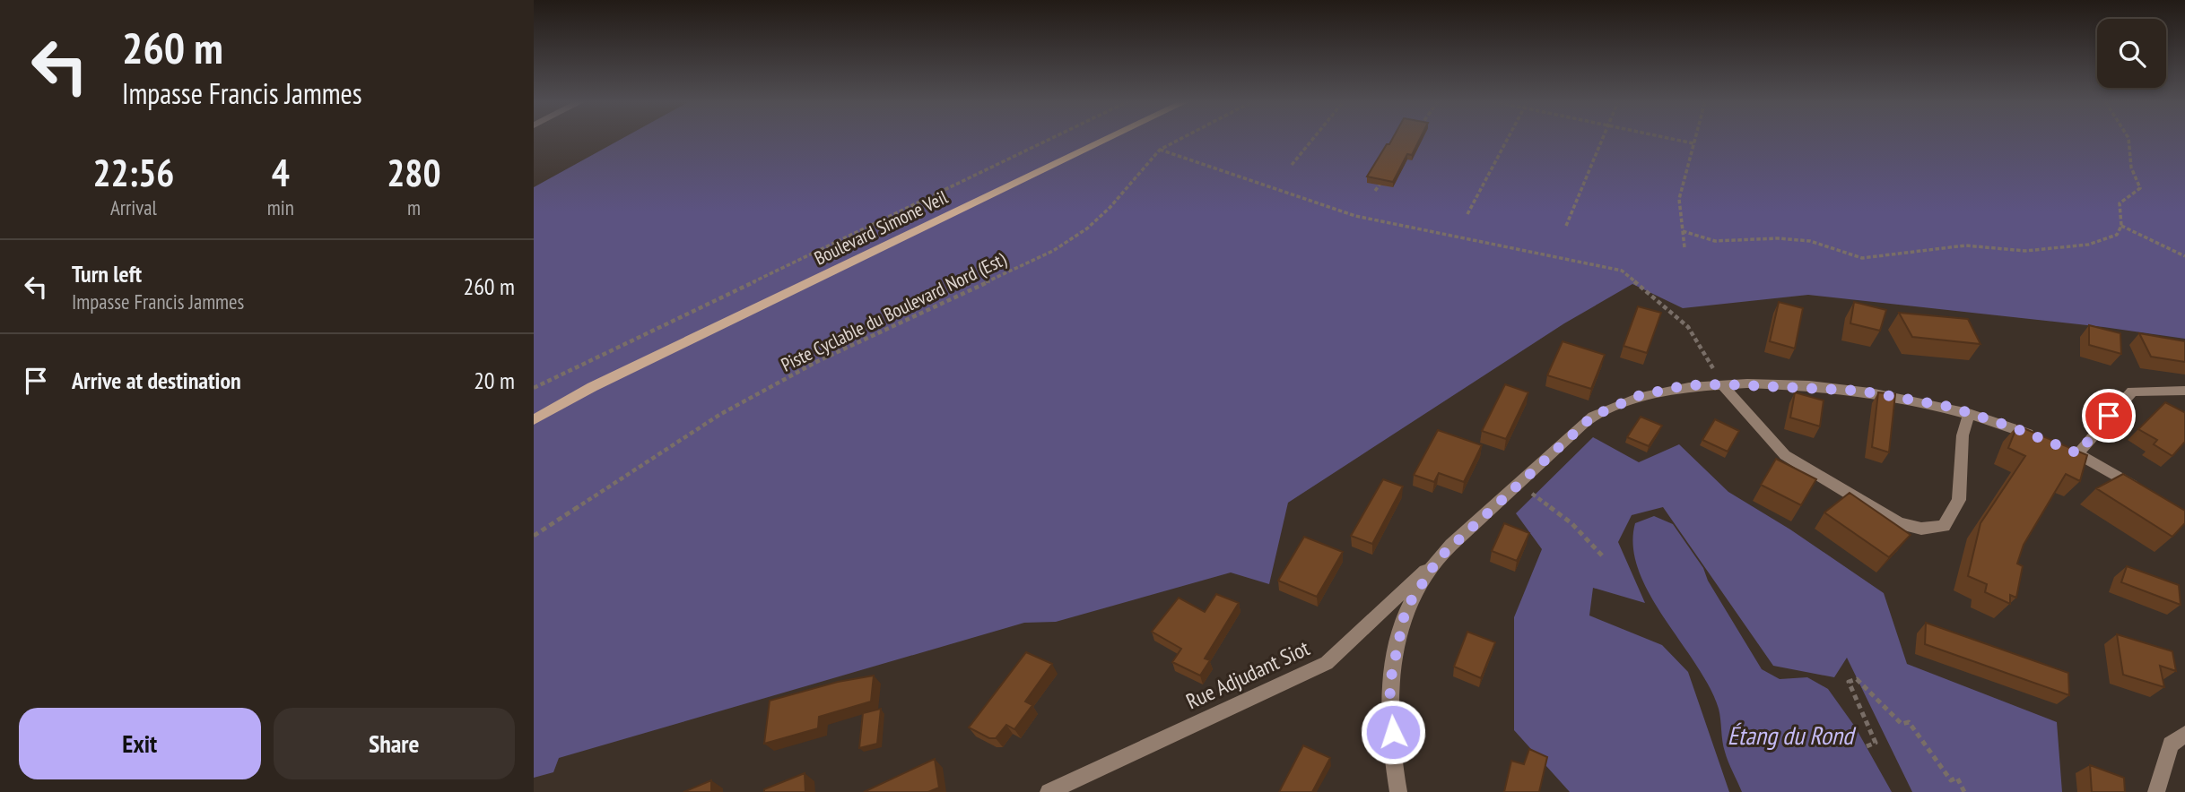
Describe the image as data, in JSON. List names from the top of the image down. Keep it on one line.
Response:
{"streets":{"main road":["Boulevard Simone Veil"],"street":["Rue Adjudant Siot"],"path":["Piste Cyclable du Boulevard Nord (Est)"]},"water":["Étang du Rond"],"page":{"turn":["260 m","Impasse Francis Jammes"],"eta":["22:56","Arrival","4","min","280","m"],"list":[{"name":"Turn left","note":"Impasse Francis Jammes","value":"260 m"},{"name":"Arrive at destination","value":"20 m"}],"buttons":["Exit","Share"]}}
